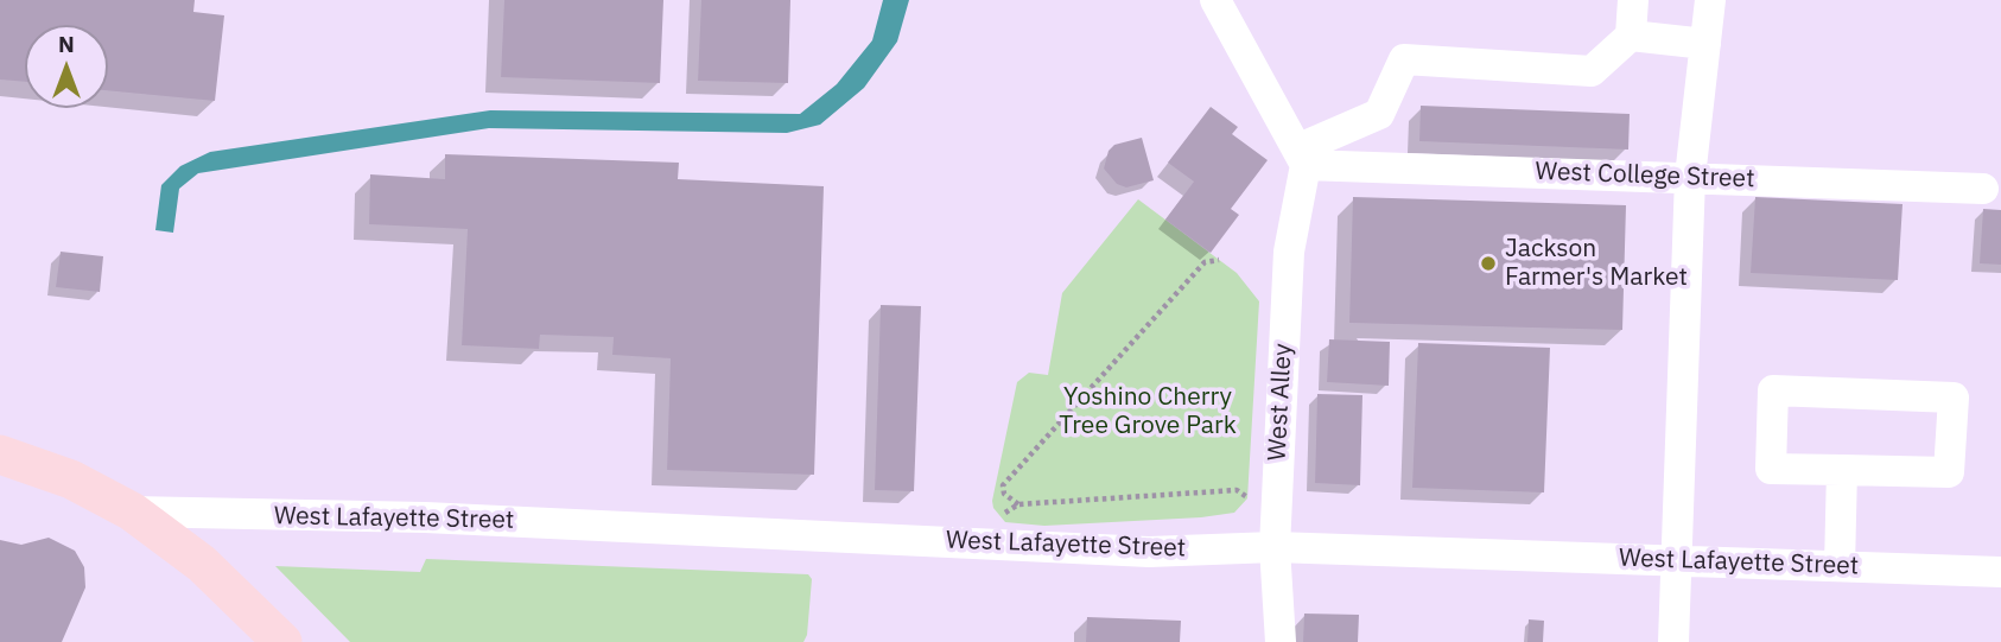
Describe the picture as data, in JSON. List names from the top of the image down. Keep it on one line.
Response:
{"streets":{"street":["West College Street","West Alley","West Lafayette Street"]},"crossings":[["West College Street","West Alley"],["West Alley","West Lafayette Street"]],"parks":["Yoshino Cherry Tree Grove Park"],"places":["Jackson Farmer's Market"],"north":"top"}
